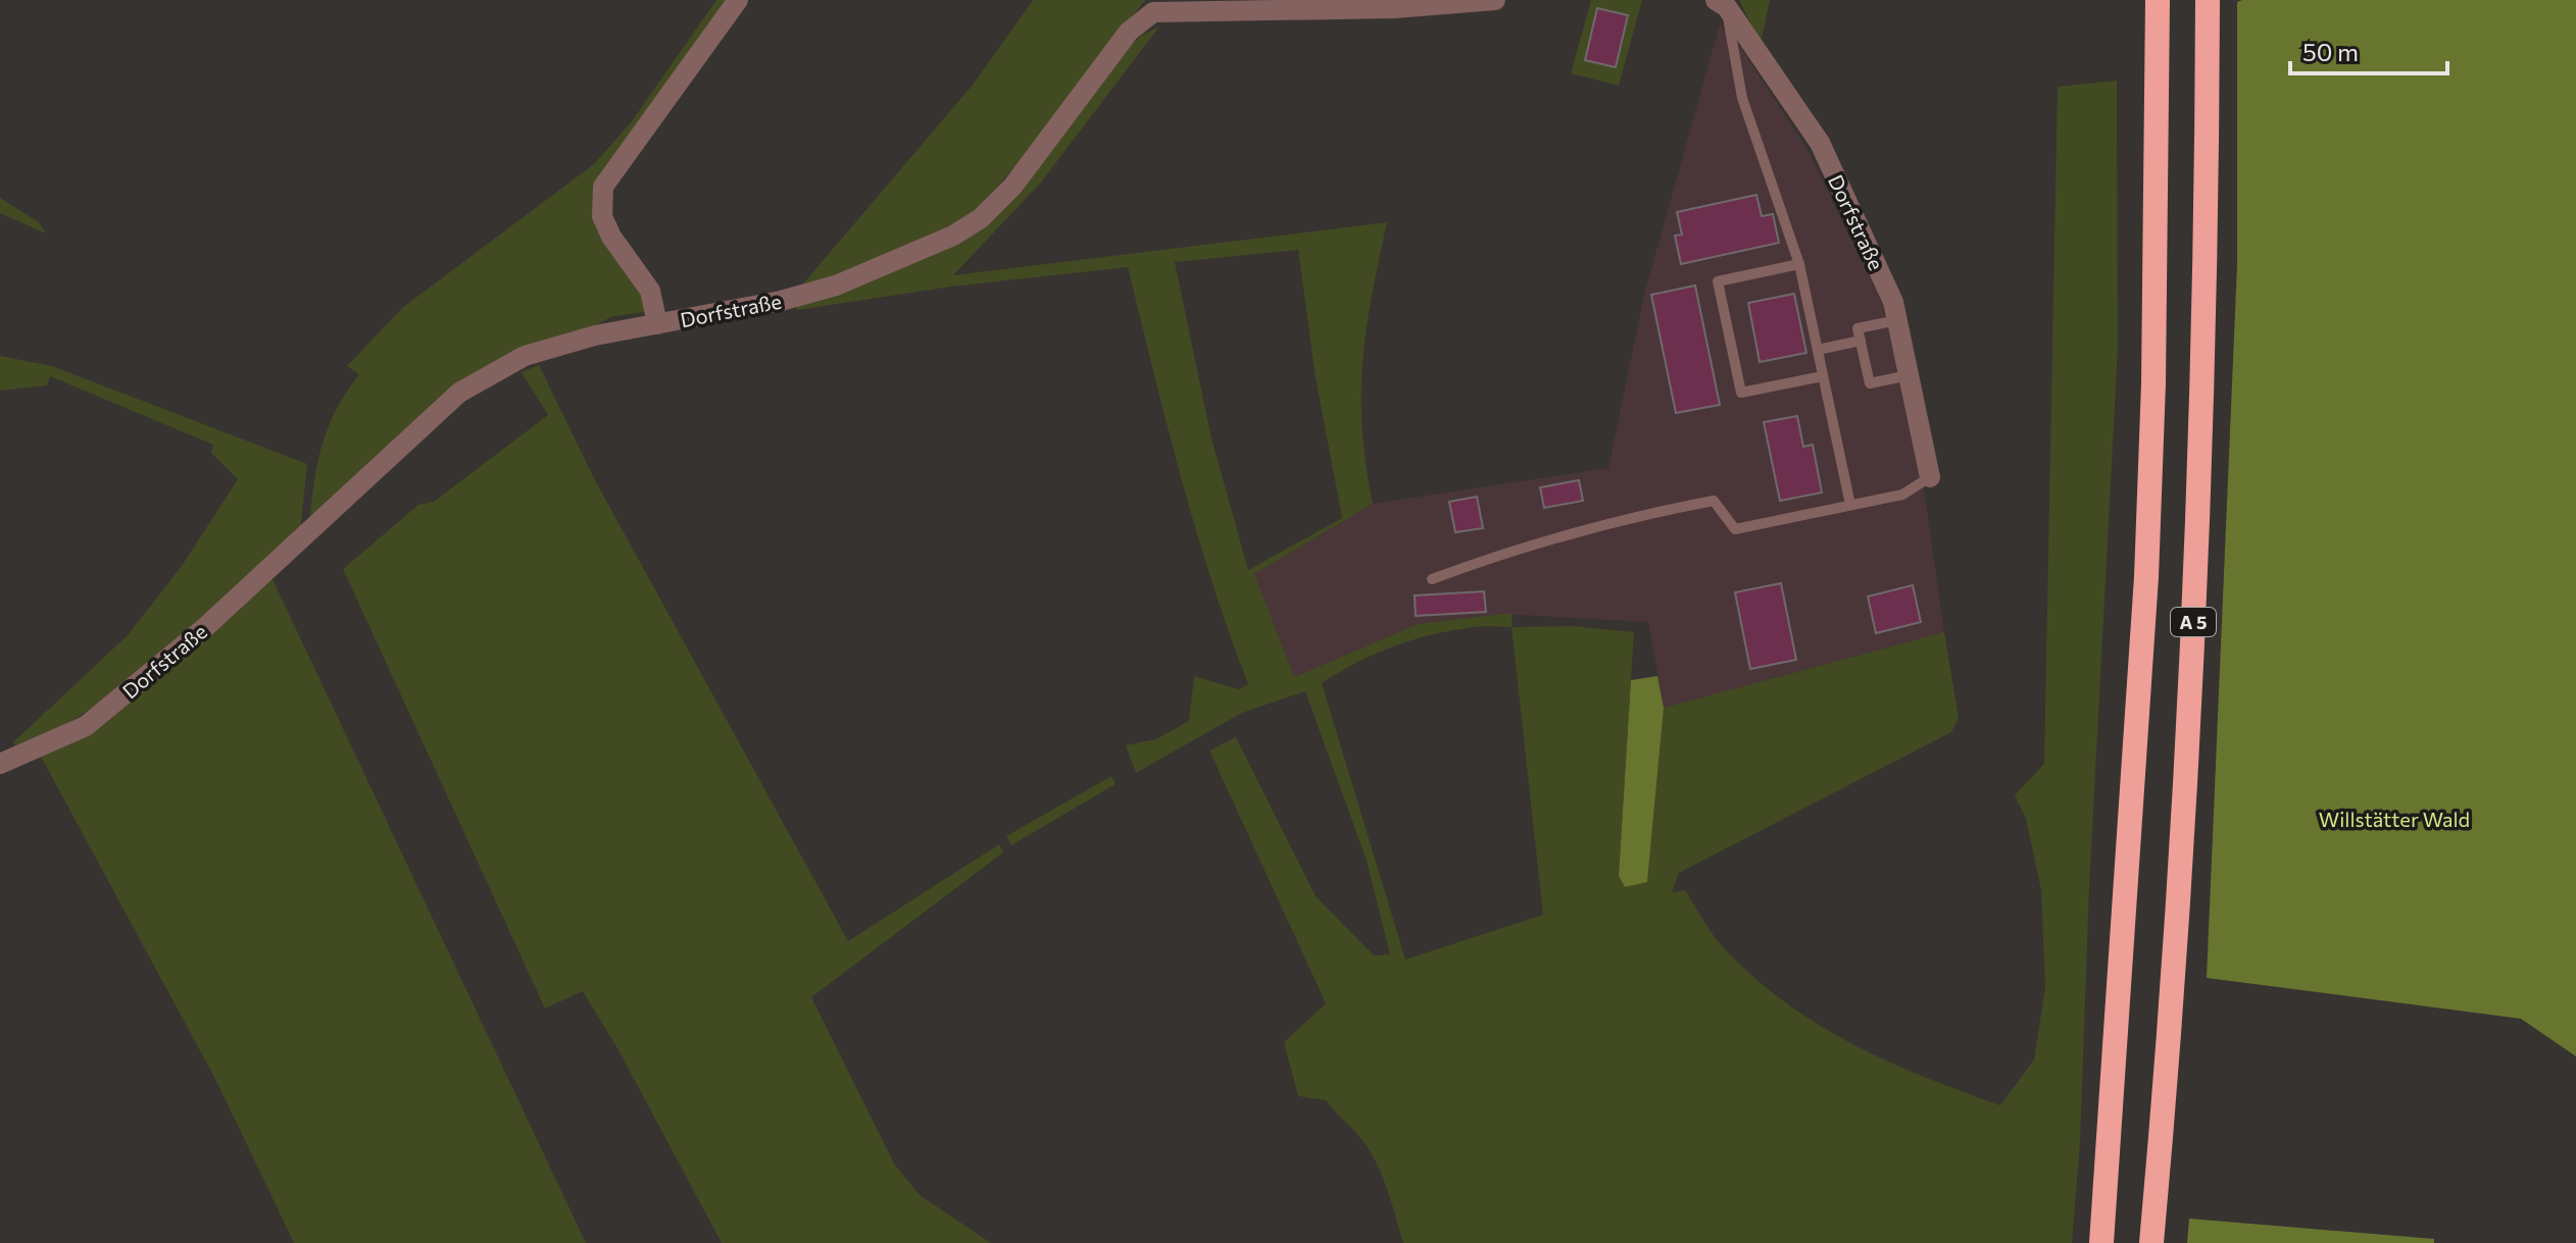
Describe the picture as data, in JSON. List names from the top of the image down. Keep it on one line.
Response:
{"streets":{"highway":["A 5"],"street":["Dorfstraße"]},"parks":["Willstätter Wald"],"scale_bar":"50 m"}
